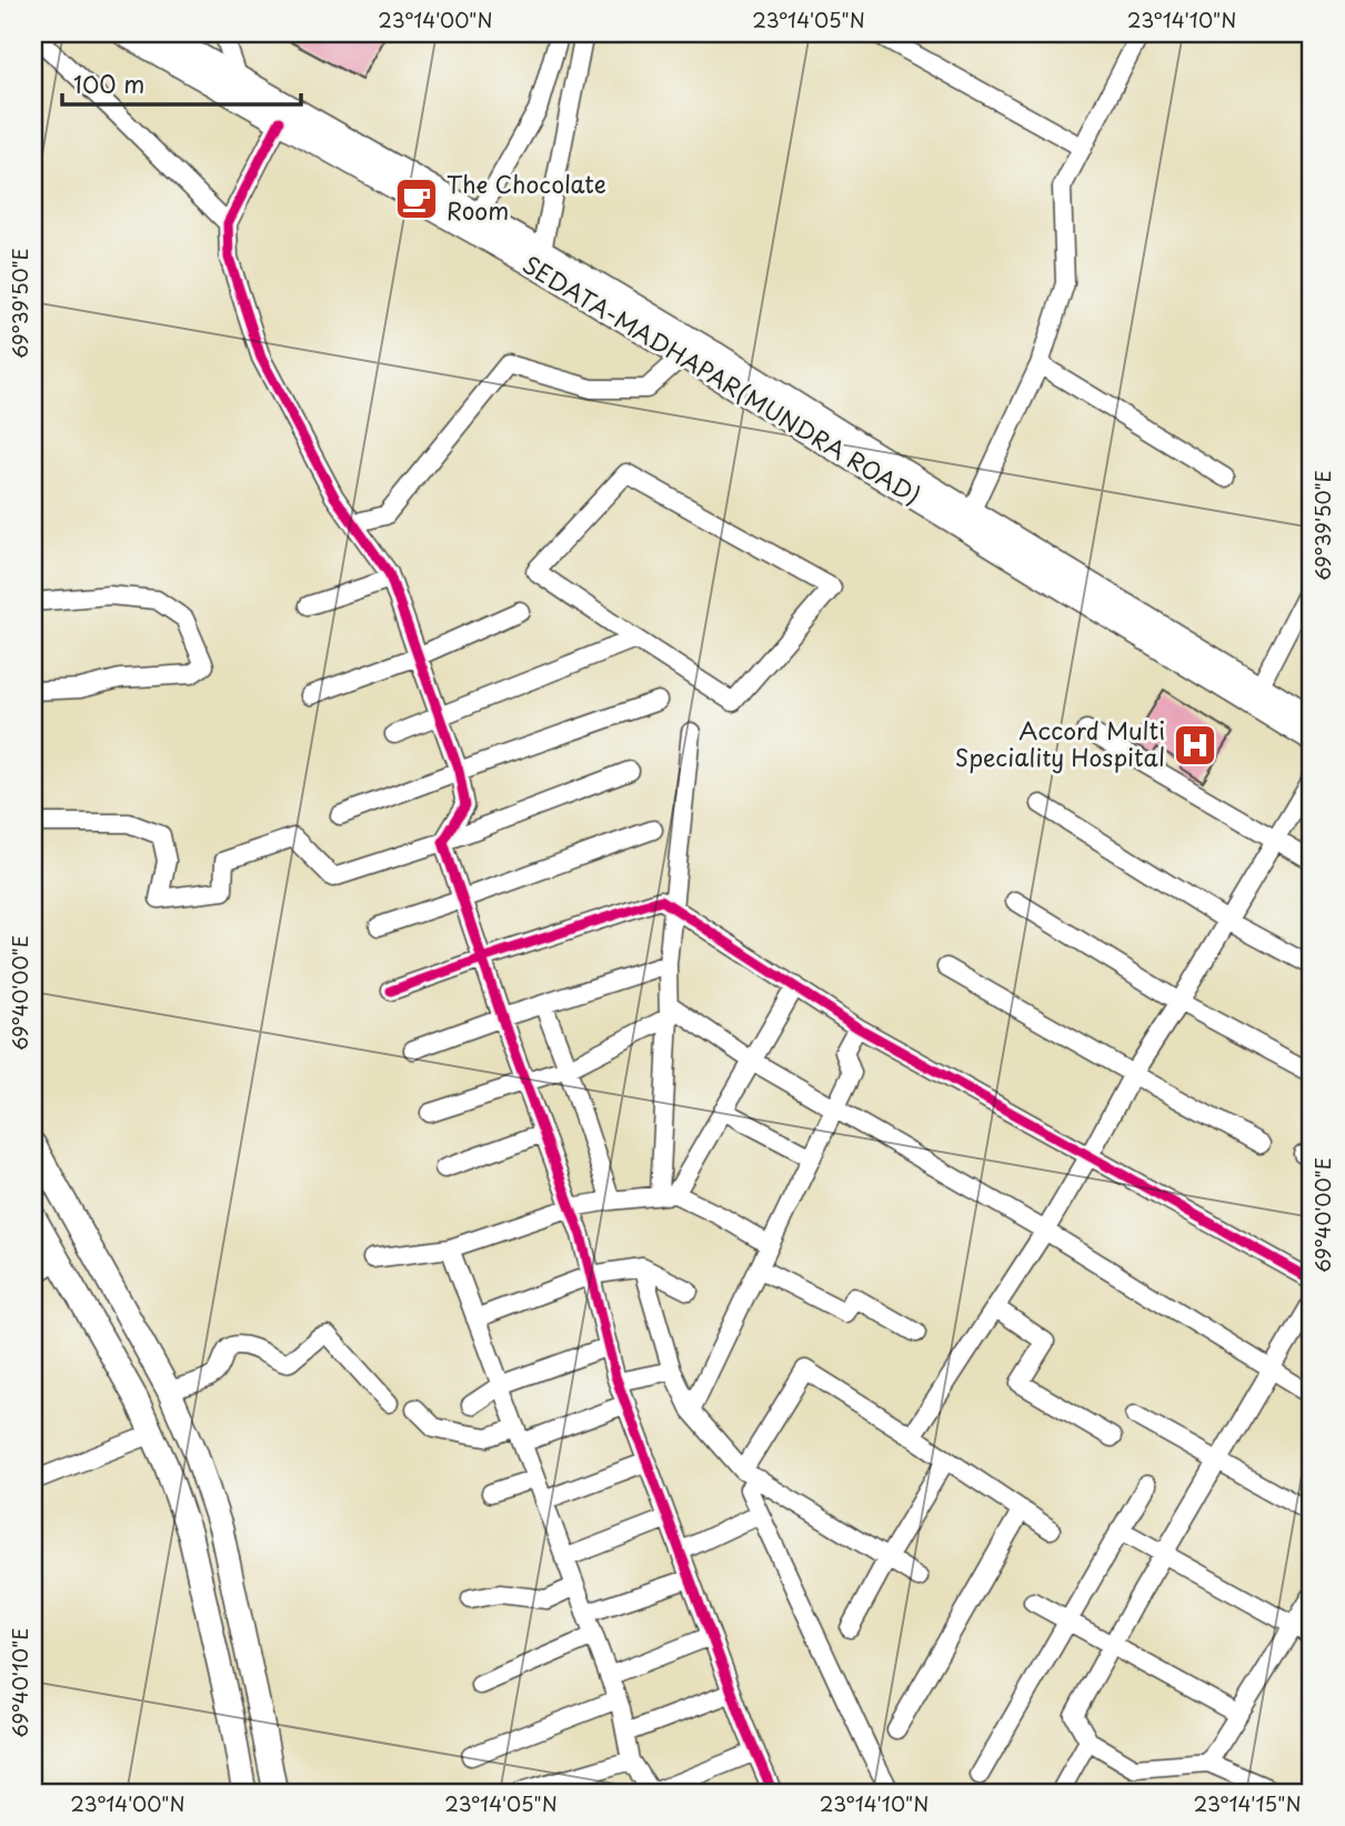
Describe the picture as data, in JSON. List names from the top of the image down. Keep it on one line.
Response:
{"streets":{"main road":["SEDATA-MADHAPAR(MUNDRA ROAD)"]},"places":{"cafe":["The Chocolate Room"],"hospital":["Accord Multi Speciality Hospital"]},"scale_bar":"100 m","coordinates":["23°14'00\"N","23°14'05\"N","23°14'10\"N","69°39'50\"E","69°40'00\"E","69°40'10\"E","23°14'15\"N"]}
